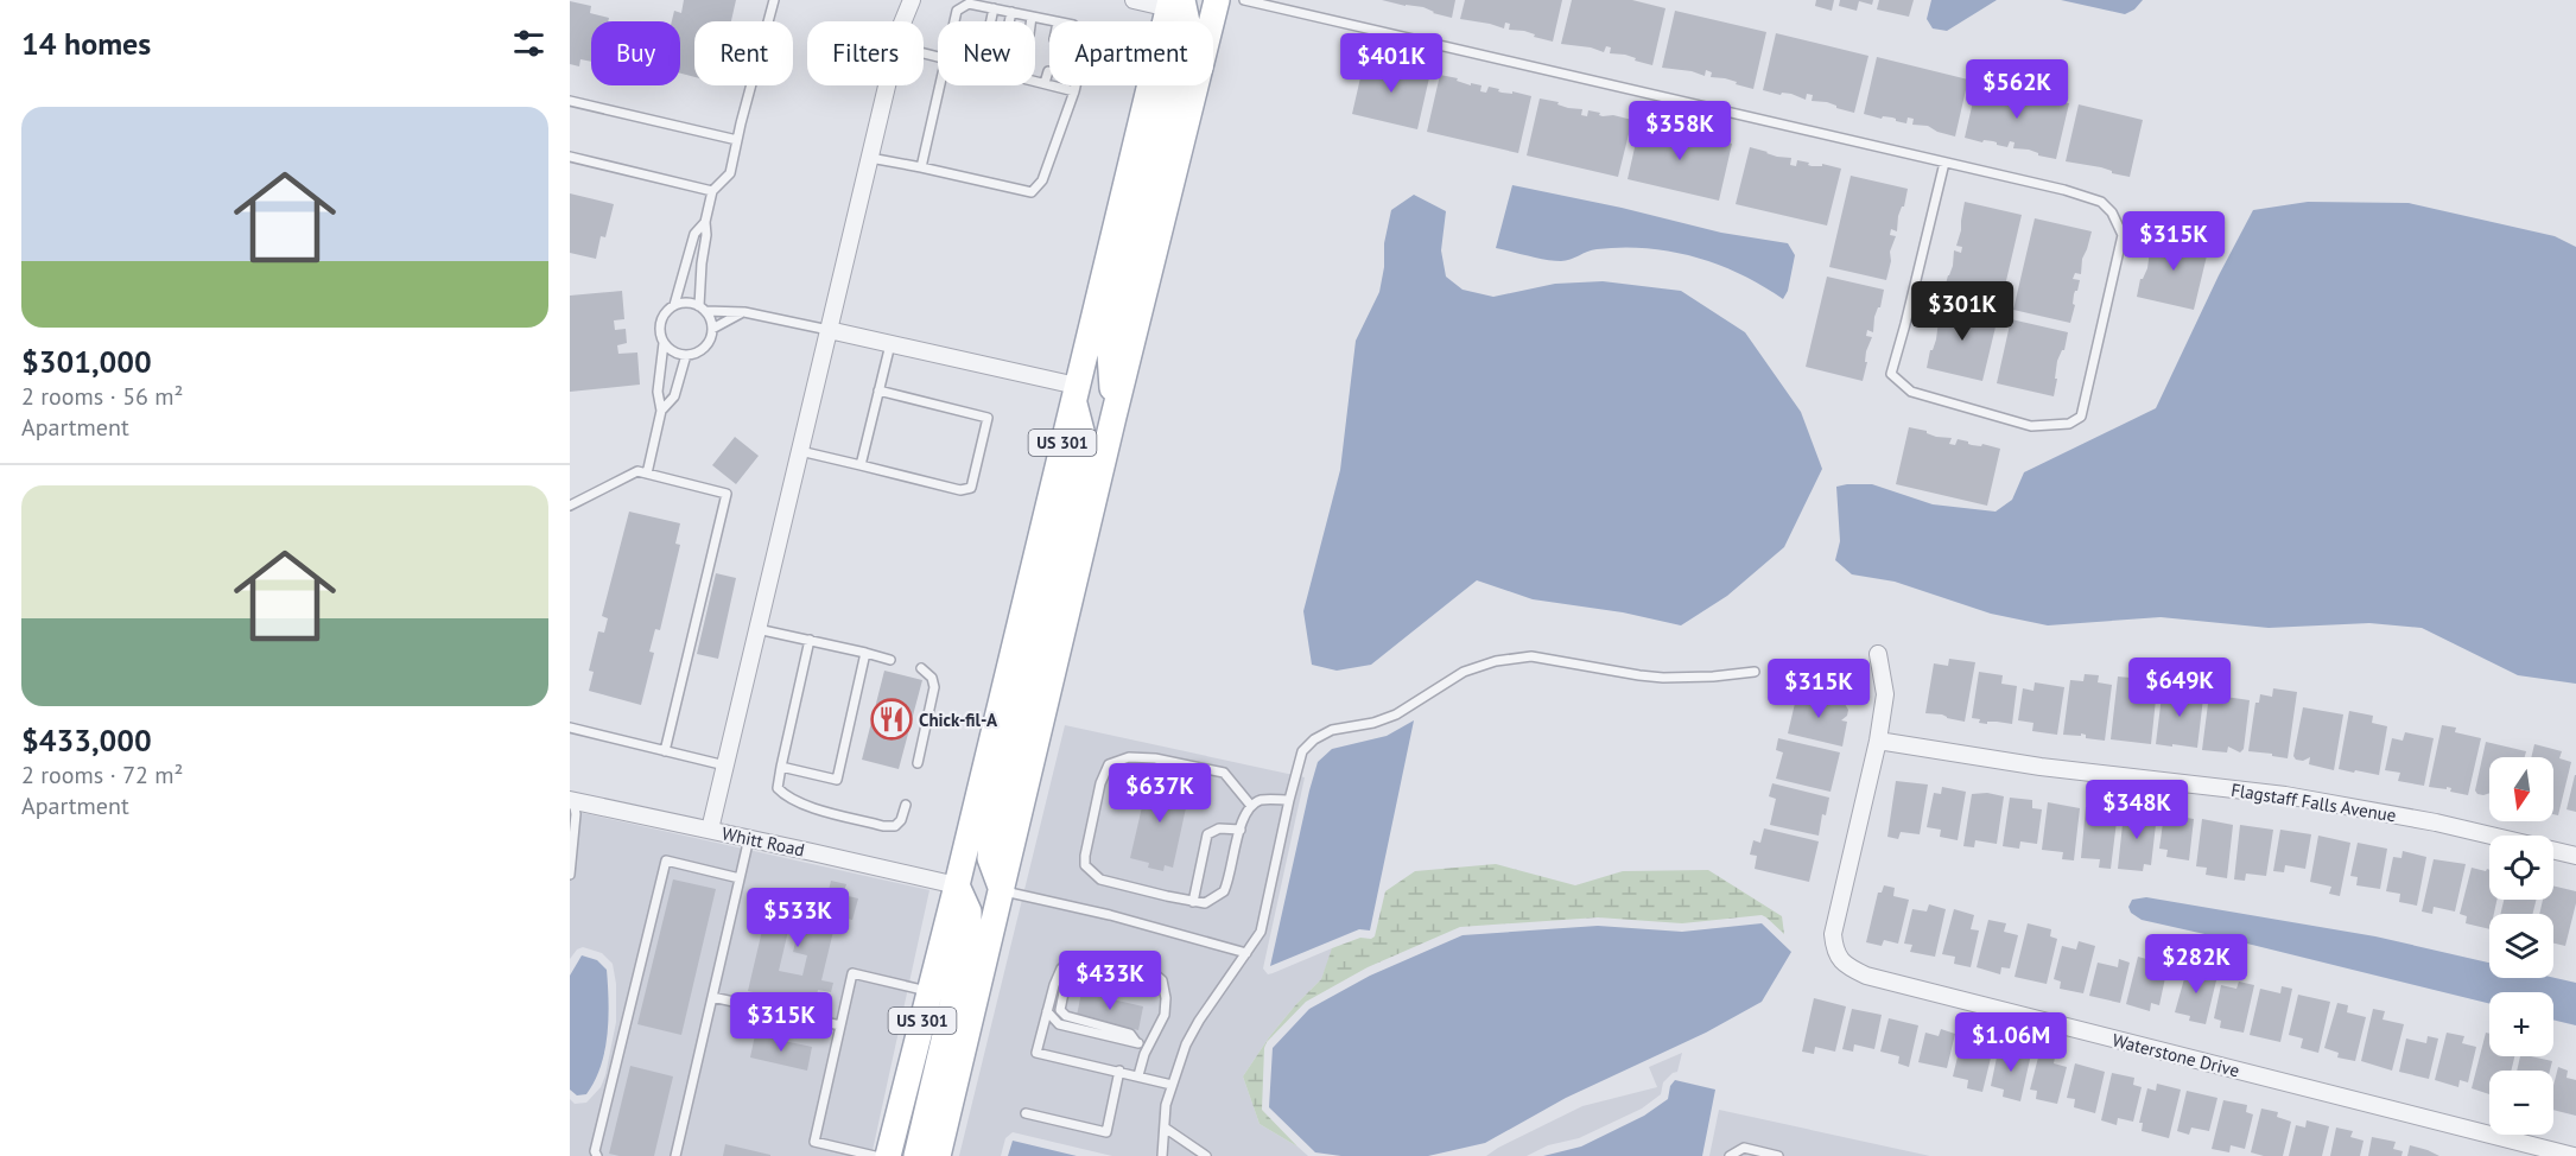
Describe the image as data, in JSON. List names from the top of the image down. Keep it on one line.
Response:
{"streets":{"main road":["US 301"],"street":["Flagstaff Falls Avenue","Whitt Road","Waterstone Drive"]},"crossings":[["US 301","Whitt Road"],["Flagstaff Falls Avenue","Waterstone Drive"]],"places":{"restaurant":["Chick-fil-A"]},"north":"bottom","page":{"heading":"14 homes","chip":["Buy","Rent","Filters","New","Apartment"],"price":["$401K","$562K","$358K","$315K","$301K","$649K","$315K","$637K","$348K","$533K","$282K","$433K","$315K","$1.06M"],"list":[{"name":"$301,000","note":"2 rooms · 56 m² · Apartment"},{"name":"$433,000","note":"2 rooms · 72 m² · Apartment"}],"map_buttons":["+","−"]}}
